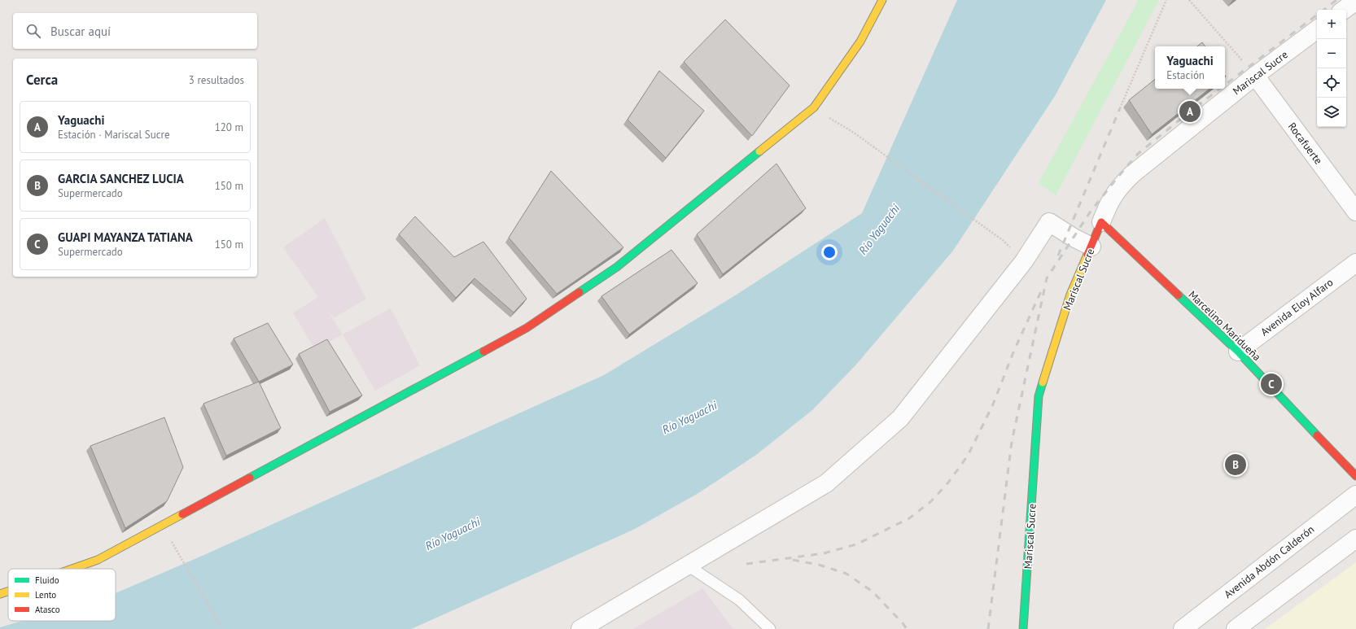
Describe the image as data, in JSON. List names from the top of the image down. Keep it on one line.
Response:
{"streets":{"street":["Mariscal Sucre","Rocafuerte","Avenida Eloy Alfaro","Marcelino Maridueña","Avenida Abdón Calderón"]},"crossings":[["Mariscal Sucre","Rocafuerte"],["Mariscal Sucre","Marcelino Maridueña"],["Avenida Eloy Alfaro","Marcelino Maridueña"]],"water":["Río Yaguachi"],"legend":["Fluido","Lento","Atasco"],"page":{"map_buttons":["+","−"],"search":"Buscar aquí","popup":["Yaguachi","Estación"],"heading":["Cerca","3 resultados"],"pins":["A","C","B"],"list":[{"mark":"A","name":"Yaguachi","note":"Estación · Mariscal Sucre","value":"120 m"},{"mark":"B","name":"GARCIA SANCHEZ LUCIA","note":"Supermercado","value":"150 m"},{"mark":"C","name":"GUAPI MAYANZA TATIANA","note":"Supermercado","value":"150 m"}]}}
